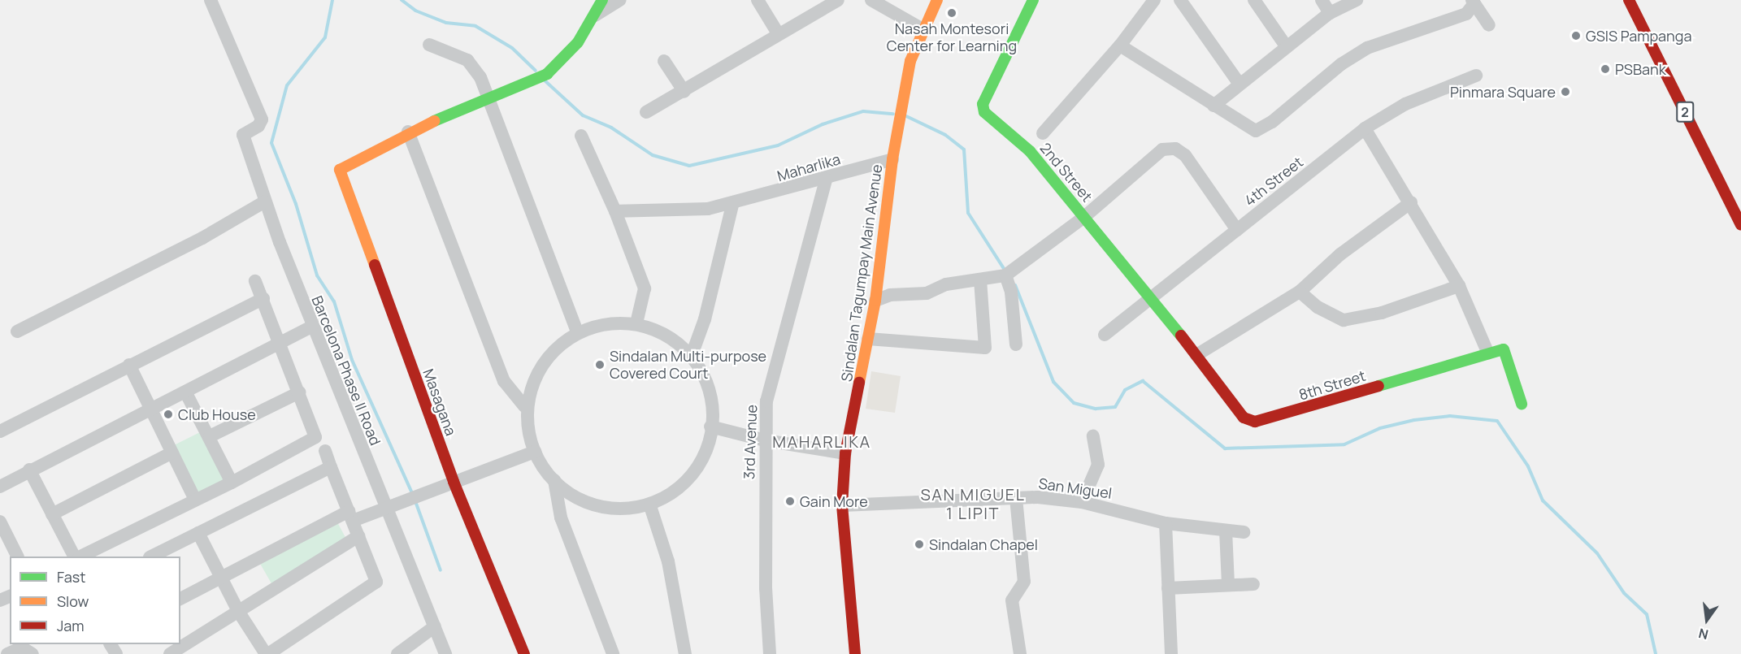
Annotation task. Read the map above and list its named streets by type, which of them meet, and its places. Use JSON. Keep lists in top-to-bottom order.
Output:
{
  "streets": {
    "main road": [
      "2",
      "2nd Street",
      "Sindalan Tagumpay Main Avenue",
      "8th Street",
      "Masagana"
    ],
    "street": [
      "Maharlika",
      "4th Street",
      "Barcelona Phase II Road",
      "3rd Avenue",
      "San Miguel"
    ]
  },
  "crossings": [
    ["Maharlika", "Sindalan Tagumpay Main Avenue"],
    ["Maharlika", "3rd Avenue"],
    ["2nd Street", "4th Street"],
    ["2nd Street", "8th Street"],
    ["Sindalan Tagumpay Main Avenue", "San Miguel"]
  ],
  "districts": ["MAHARLIKA", "SAN MIGUEL 1 LIPIT"],
  "places": [
    "Nasah Montesori Center for Learning",
    "GSIS Pampanga",
    "PSBank",
    "Pinmara Square",
    "Sindalan Multi-purpose Covered Court",
    "Club House",
    "Gain More",
    "Sindalan Chapel"
  ],
  "legend": ["Fast", "Slow", "Jam"],
  "north": "bottom"
}
